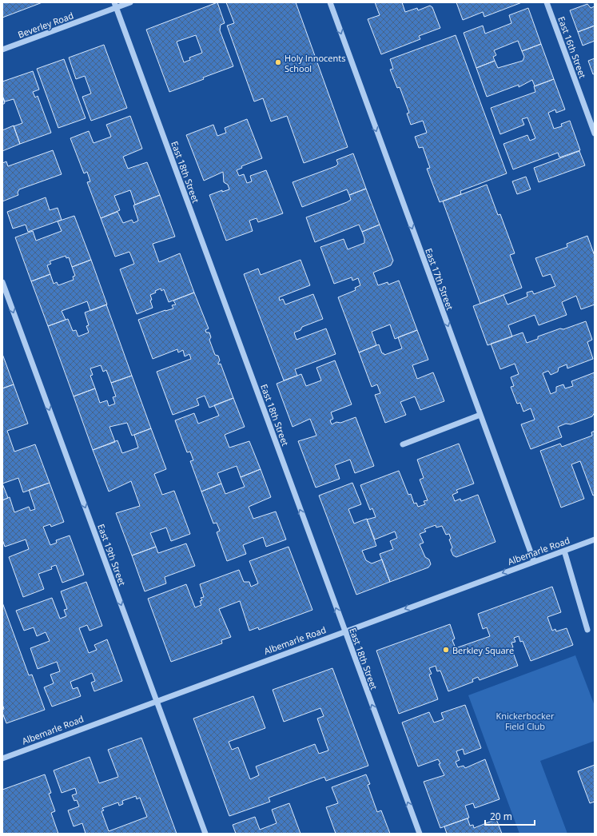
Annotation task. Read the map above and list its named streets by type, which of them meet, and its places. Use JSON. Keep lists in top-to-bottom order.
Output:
{
  "streets": {
    "street": [
      "Beverley Road",
      "East 16th Street",
      "East 18th Street",
      "East 17th Street",
      "Albemarle Road",
      "East 19th Street"
    ]
  },
  "crossings": [
    ["Beverley Road", "East 18th Street"],
    ["East 18th Street", "Albemarle Road"],
    ["East 17th Street", "Albemarle Road"],
    ["Albemarle Road", "East 19th Street"]
  ],
  "one_way": ["East 18th Street", "East 17th Street", "East 19th Street"],
  "parks": ["Knickerbocker Field Club"],
  "places": ["Holy Innocents School", "Berkley Square"],
  "scale_bar": "20 m"
}
